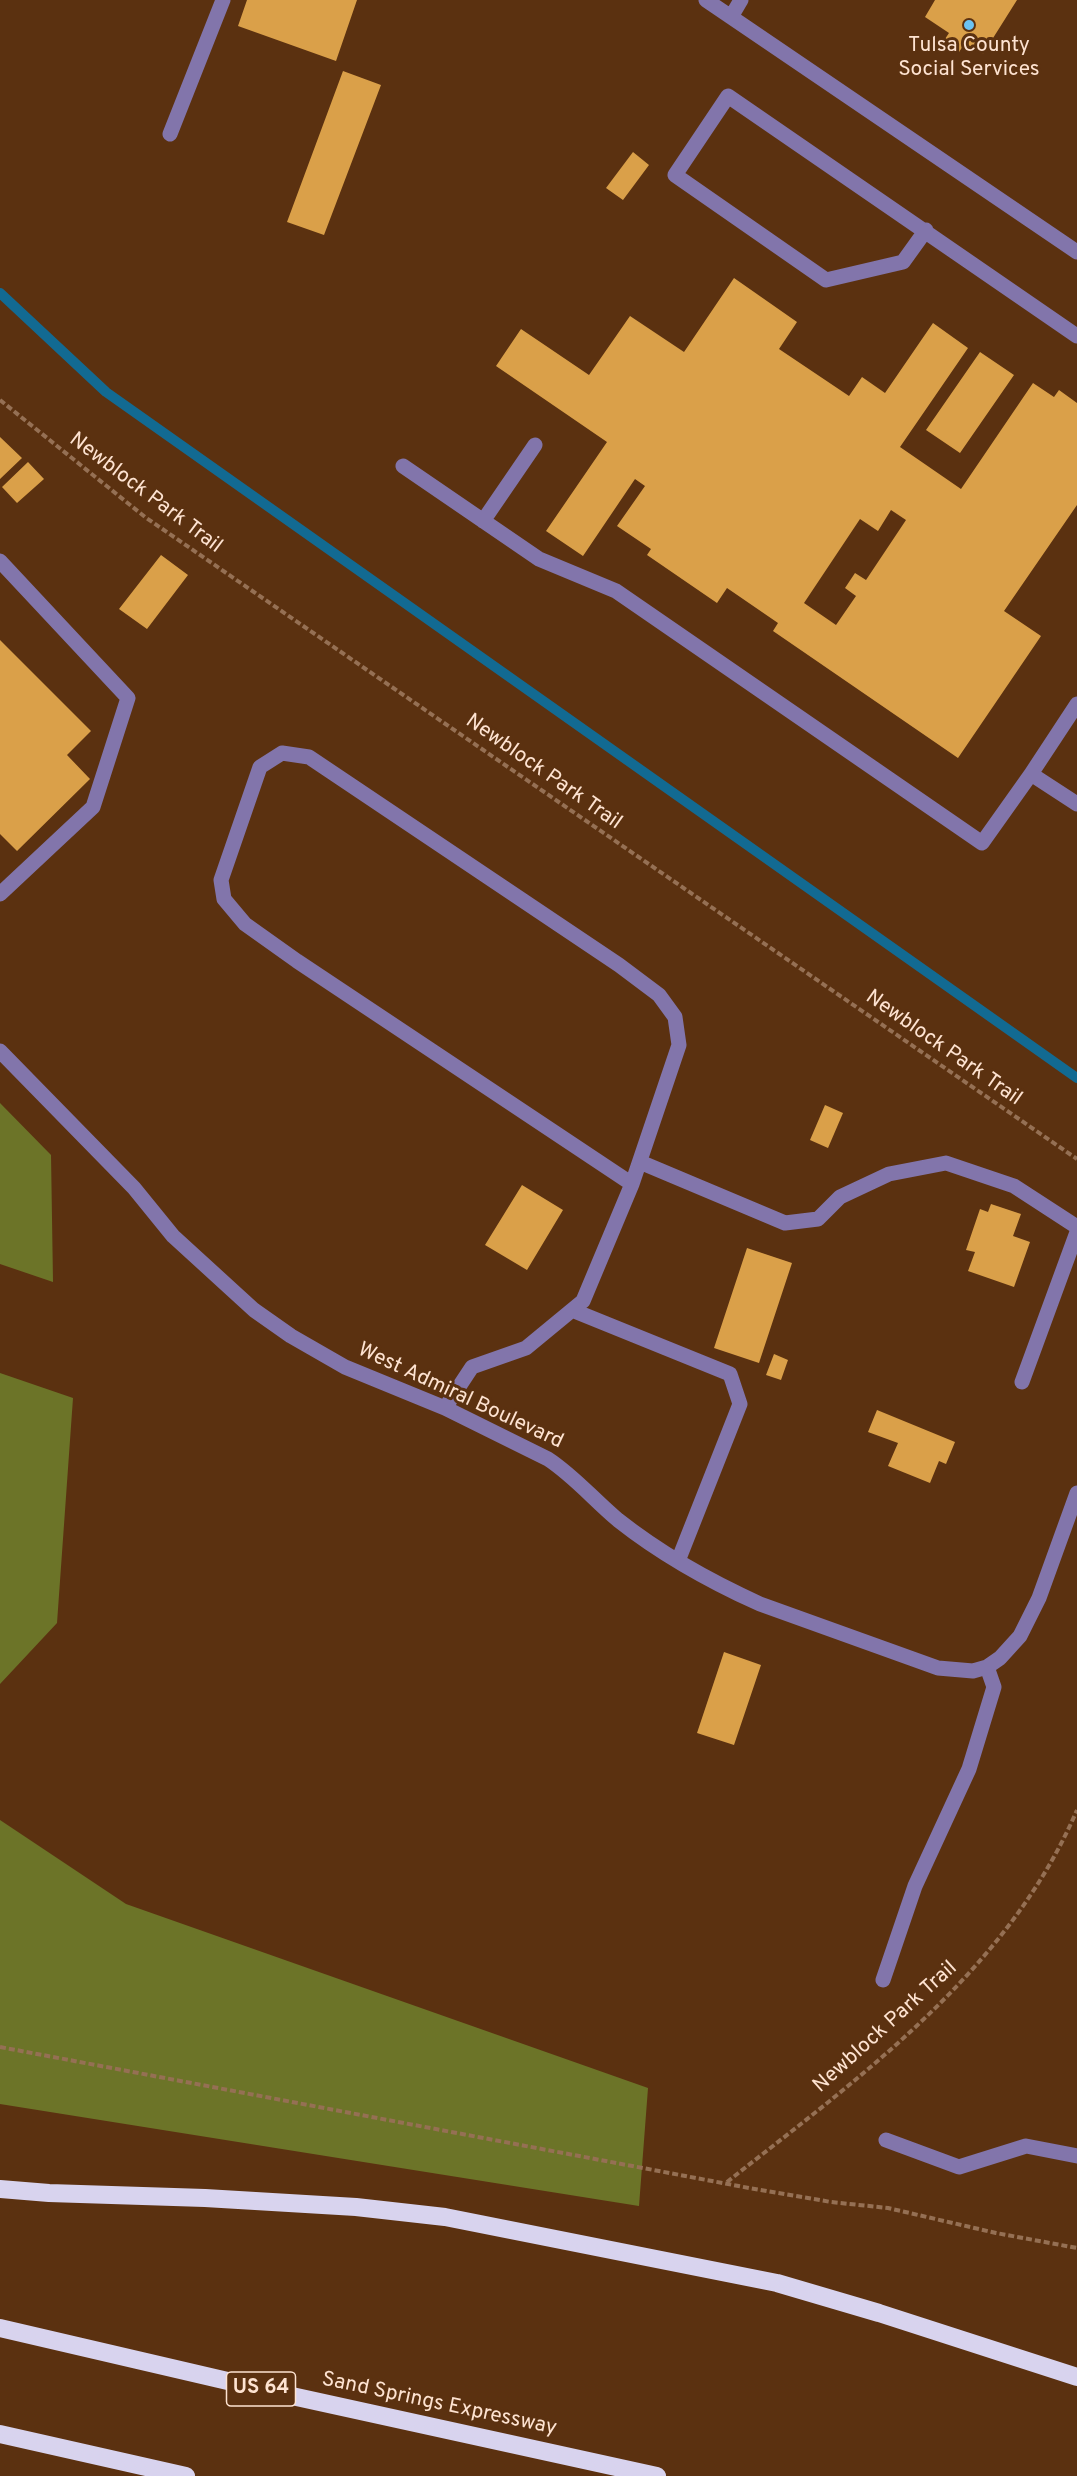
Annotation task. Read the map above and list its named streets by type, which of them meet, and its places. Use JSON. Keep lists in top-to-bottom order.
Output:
{
  "streets": {
    "highway": ["US 64", "Sand Springs Expressway"],
    "street": ["West Admiral Boulevard"],
    "path": ["Newblock Park Trail"]
  },
  "places": ["Tulsa County Social Services"]
}
